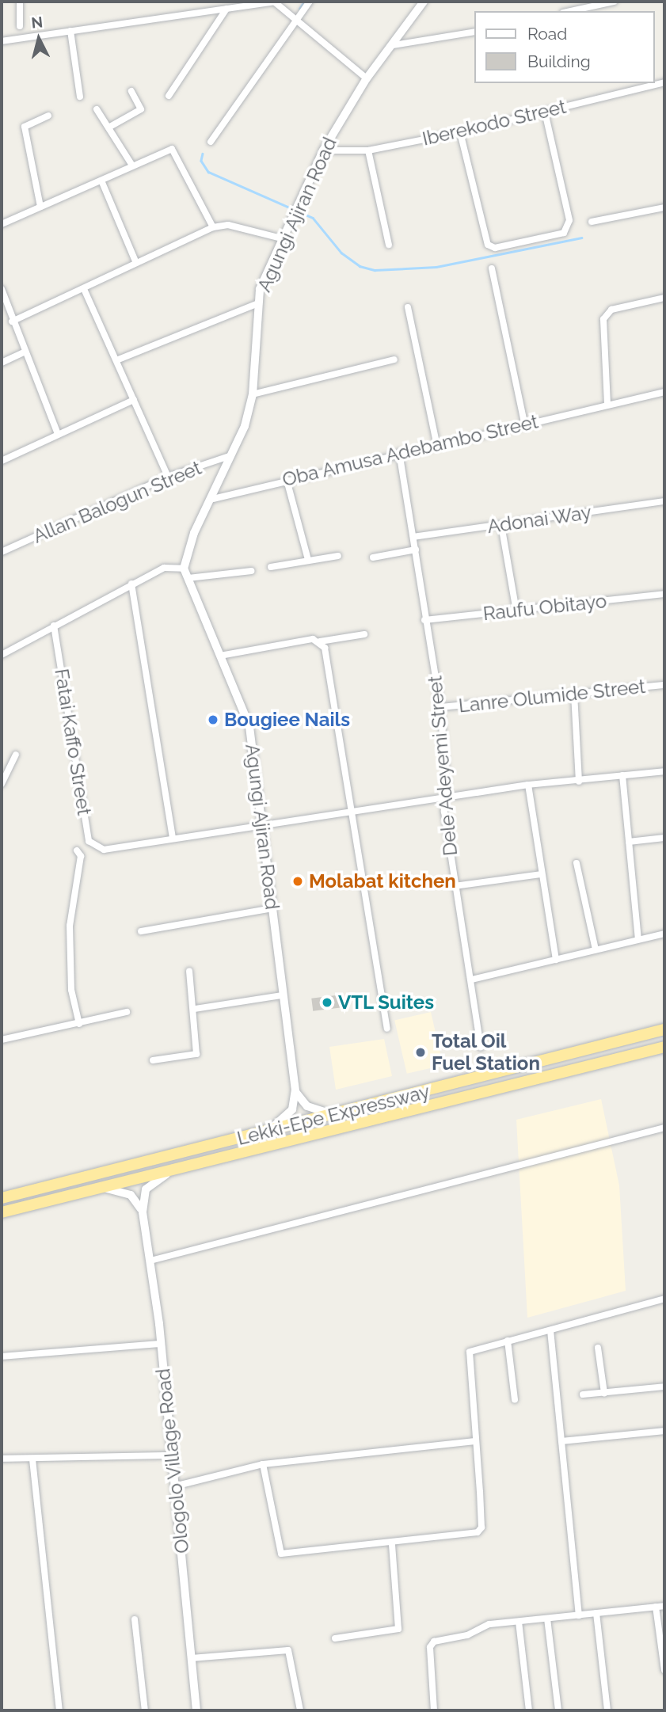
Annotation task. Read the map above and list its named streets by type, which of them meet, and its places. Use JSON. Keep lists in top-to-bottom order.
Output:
{
  "streets": {
    "highway": ["Lekki-Epe Expressway"],
    "street": [
      "Iberekodo Street",
      "Agungi Ajiran Road",
      "Oba Amusa Adebambo Street",
      "Allan Balogun Street",
      "Adonai Way",
      "Raufu Obitayo",
      "Lanre Olumide Street",
      "Fatai Kaffo Street",
      "Dele Adeyemi Street",
      "Ologolo Village Road"
    ]
  },
  "crossings": [
    ["Iberekodo Street", "Agungi Ajiran Road"],
    ["Agungi Ajiran Road", "Oba Amusa Adebambo Street"],
    ["Agungi Ajiran Road", "Allan Balogun Street"],
    ["Oba Amusa Adebambo Street", "Dele Adeyemi Street"],
    ["Adonai Way", "Dele Adeyemi Street"],
    ["Raufu Obitayo", "Dele Adeyemi Street"],
    ["Lanre Olumide Street", "Dele Adeyemi Street"]
  ],
  "places": [
    "Bougiee Nails",
    "Molabat kitchen",
    "VTL Suites",
    "Total Oil Fuel Station"
  ],
  "legend": ["Road", "Building"],
  "north": "top"
}
